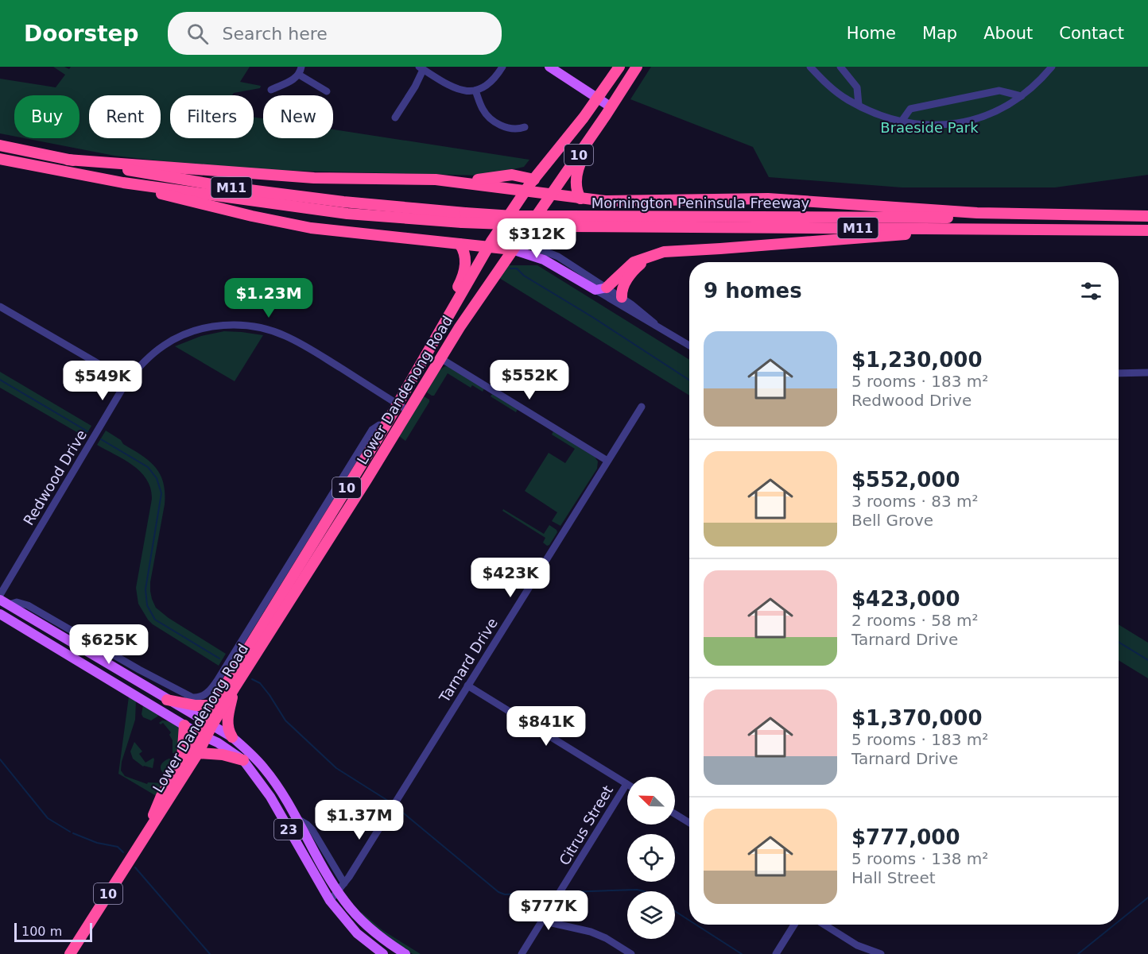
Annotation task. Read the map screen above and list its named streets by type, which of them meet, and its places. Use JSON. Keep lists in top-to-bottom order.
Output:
{
  "streets": {
    "highway": [
      "10",
      "M11",
      "Mornington Peninsula Freeway",
      "Lower Dandenong Road"
    ],
    "main road": ["23"],
    "street": ["Redwood Drive", "Tarnard Drive", "Citrus Street"]
  },
  "crossings": [
    ["Lower Dandenong Road", "Redwood Drive"],
    ["Lower Dandenong Road", "23"],
    ["Tarnard Drive", "23"]
  ],
  "parks": ["Braeside Park"],
  "scale_bar": "100 m",
  "north": "top left",
  "page": {
    "header": "Doorstep",
    "search": "Search here",
    "nav": [
      "Home",
      "Map",
      "About",
      "Contact"
    ],
    "chip": [
      "Buy",
      "Rent",
      "Filters",
      "New"
    ],
    "price": [
      "$312K",
      "$1.23M",
      "$552K",
      "$549K",
      "$423K",
      "$625K",
      "$841K",
      "$1.37M",
      "$777K"
    ],
    "heading": "9 homes",
    "list": [
      {
        "name": "$1,230,000",
        "note": "5 rooms · 183 m² · Redwood Drive"
      },
      {
        "name": "$552,000",
        "note": "3 rooms · 83 m² · Bell Grove"
      },
      {
        "name": "$423,000",
        "note": "2 rooms · 58 m² · Tarnard Drive"
      },
      {
        "name": "$1,370,000",
        "note": "5 rooms · 183 m² · Tarnard Drive"
      },
      {
        "name": "$777,000",
        "note": "5 rooms · 138 m² · Hall Street"
      }
    ],
    "scale": "100 m"
  }
}
